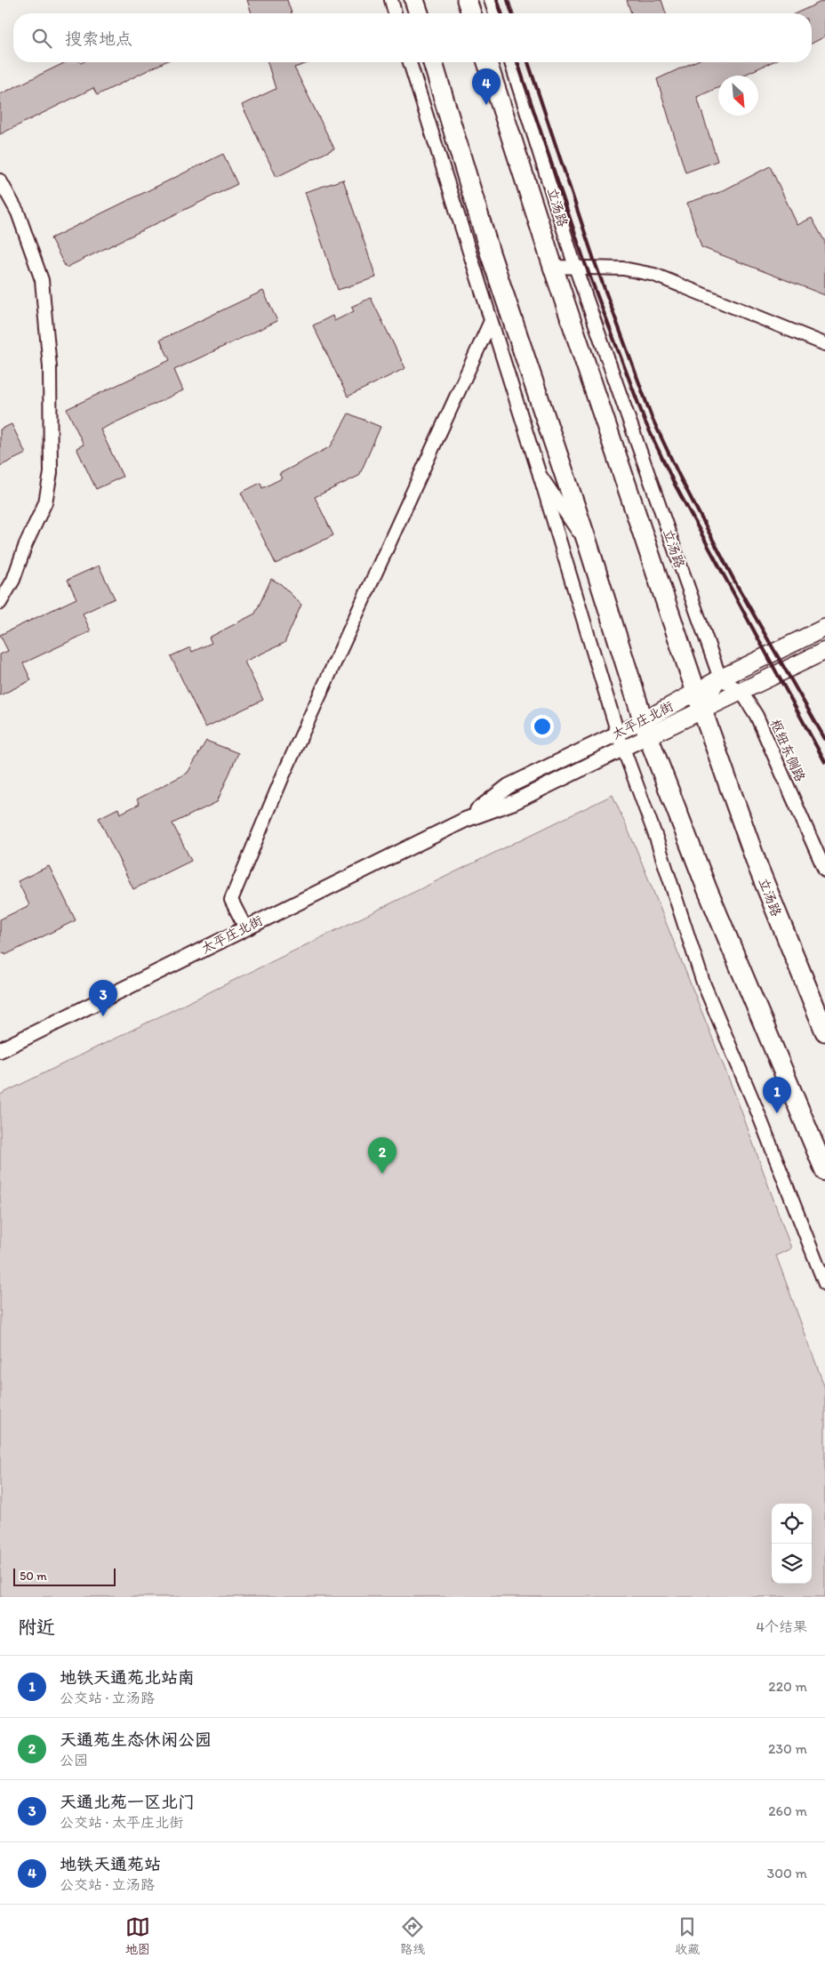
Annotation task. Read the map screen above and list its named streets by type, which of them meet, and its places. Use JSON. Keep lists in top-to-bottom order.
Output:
{
  "streets": {
    "main road": ["立汤路", "太平庄北街"],
    "street": ["枢纽东侧路"]
  },
  "crossings": [
    ["立汤路", "太平庄北街"],
    ["立汤路", "枢纽东侧路"],
    ["太平庄北街", "枢纽东侧路"]
  ],
  "scale_bar": "50 m",
  "north": "bottom right",
  "page": {
    "search": "搜索地点",
    "pins": [
      "4",
      "3",
      "1",
      "2"
    ],
    "scale": "50 m",
    "heading": ["附近", "4个结果"],
    "list": [
      {
        "mark": "1",
        "name": "地铁天通苑北站南",
        "note": "公交站 · 立汤路",
        "value": "220 m"
      },
      {
        "mark": "2",
        "name": "天通苑生态休闲公园",
        "note": "公园",
        "value": "230 m"
      },
      {
        "mark": "3",
        "name": "天通北苑一区北门",
        "note": "公交站 · 太平庄北街",
        "value": "260 m"
      },
      {
        "mark": "4",
        "name": "地铁天通苑站",
        "note": "公交站 · 立汤路",
        "value": "300 m"
      }
    ],
    "nav": ["地图", "路线", "收藏"]
  }
}
